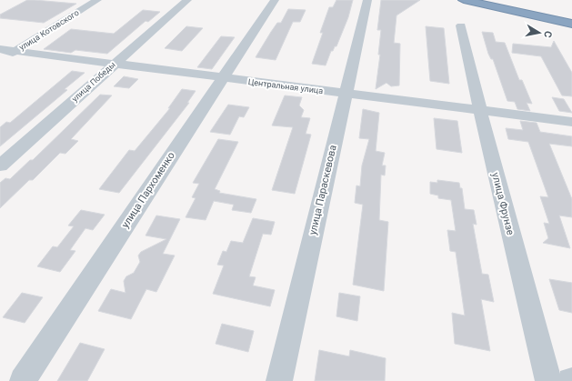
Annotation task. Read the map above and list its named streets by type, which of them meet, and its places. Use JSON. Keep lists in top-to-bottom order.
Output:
{
  "streets": {
    "street": [
      "улица Котовского",
      "улица Победы",
      "Центральная улица",
      "улица Пархоменко",
      "улица Параскевова",
      "улица Фрунзе"
    ]
  },
  "crossings": [
    ["улица Котовского", "Центральная улица"],
    ["улица Победы", "Центральная улица"],
    ["Центральная улица", "улица Пархоменко"],
    ["Центральная улица", "улица Параскевова"],
    ["Центральная улица", "улица Фрунзе"]
  ],
  "north": "right"
}
